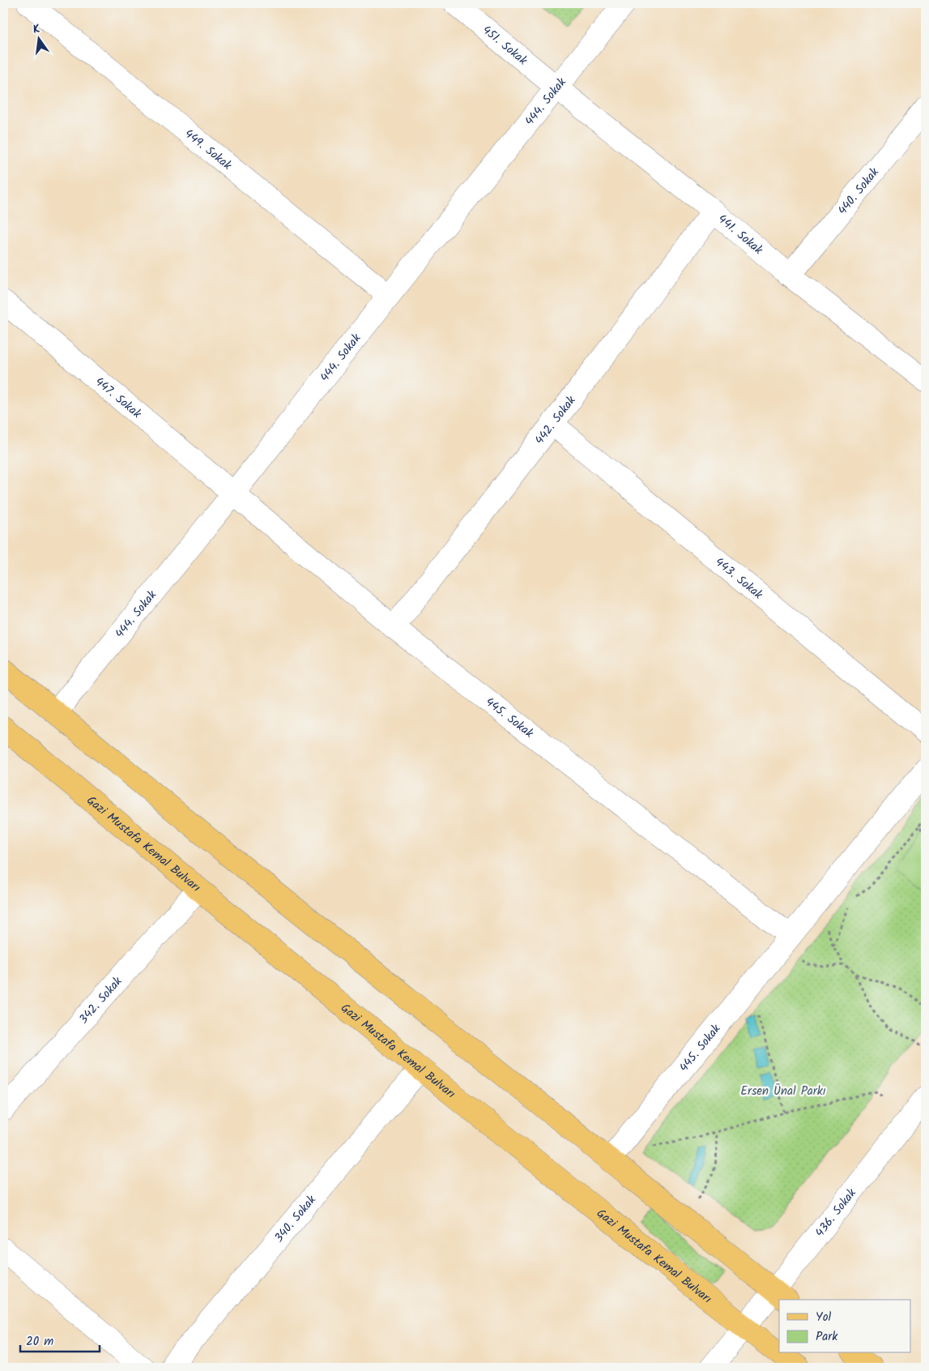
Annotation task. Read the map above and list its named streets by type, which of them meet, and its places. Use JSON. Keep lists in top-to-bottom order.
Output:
{
  "streets": {
    "main road": ["Gazi Mustafa Kemal Bulvarı"],
    "street": [
      "451. Sokak",
      "444. Sokak",
      "449. Sokak",
      "440. Sokak",
      "441. Sokak",
      "447. Sokak",
      "442. Sokak",
      "443. Sokak",
      "445. Sokak",
      "342. Sokak",
      "436. Sokak",
      "340. Sokak"
    ]
  },
  "crossings": [
    ["451. Sokak", "444. Sokak"],
    ["451. Sokak", "441. Sokak"],
    ["444. Sokak", "449. Sokak"],
    ["444. Sokak", "441. Sokak"],
    ["444. Sokak", "447. Sokak"],
    ["444. Sokak", "445. Sokak"],
    ["440. Sokak", "441. Sokak"],
    ["441. Sokak", "442. Sokak"],
    ["447. Sokak", "445. Sokak"],
    ["442. Sokak", "443. Sokak"],
    ["442. Sokak", "445. Sokak"],
    ["Gazi Mustafa Kemal Bulvarı", "342. Sokak"],
    ["Gazi Mustafa Kemal Bulvarı", "436. Sokak"],
    ["Gazi Mustafa Kemal Bulvarı", "340. Sokak"]
  ],
  "parks": ["Ersen Ünal Parkı"],
  "legend": ["Yol", "Park"],
  "scale_bar": "20 m",
  "north": "top"
}
